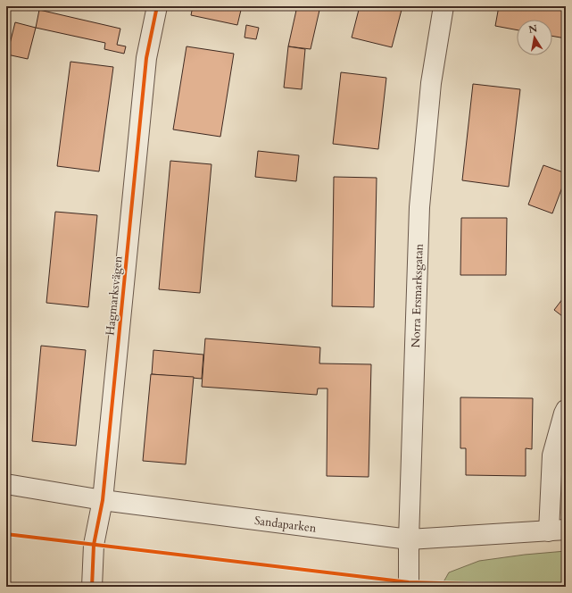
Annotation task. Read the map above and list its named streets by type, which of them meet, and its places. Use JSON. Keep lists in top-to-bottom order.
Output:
{
  "streets": {
    "street": ["Hagmarksvägen", "Norra Ersmarksgatan", "Sandaparken"]
  },
  "crossings": [
    ["Hagmarksvägen", "Sandaparken"],
    ["Norra Ersmarksgatan", "Sandaparken"]
  ],
  "north": "top"
}
